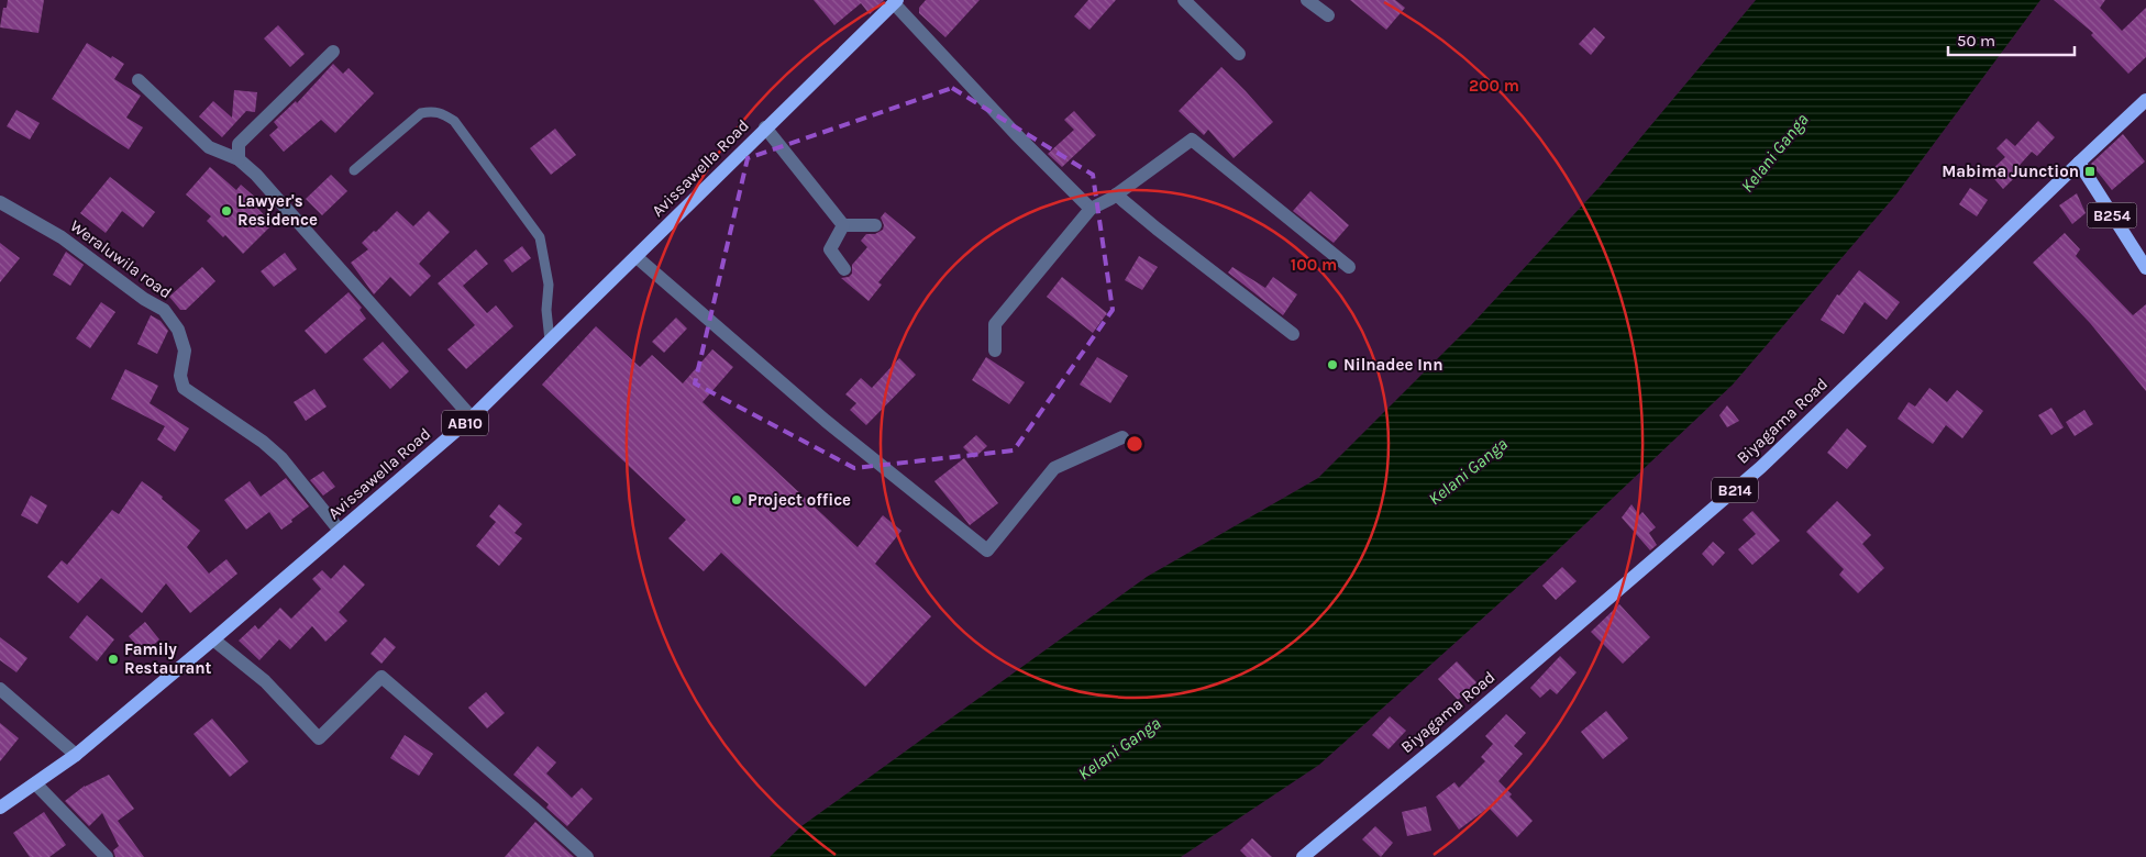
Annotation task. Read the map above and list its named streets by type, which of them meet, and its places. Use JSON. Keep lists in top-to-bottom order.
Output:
{
  "streets": {
    "main road": [
      "Avissawella Road",
      "B254",
      "Biyagama Road",
      "AB10",
      "B214"
    ],
    "street": ["Weraluwila road"]
  },
  "crossings": [
    ["Avissawella Road", "Weraluwila road"],
    ["B254", "Biyagama Road"]
  ],
  "water": ["Kelani Ganga"],
  "places": {
    "transit": ["Mabima Junction"],
    "other": [
      "Lawyer's Residence",
      "Nilnadee Inn",
      "Project office",
      "Family Restaurant"
    ]
  },
  "scale_bar": "50 m",
  "rings": ["200 m", "100 m"]
}
